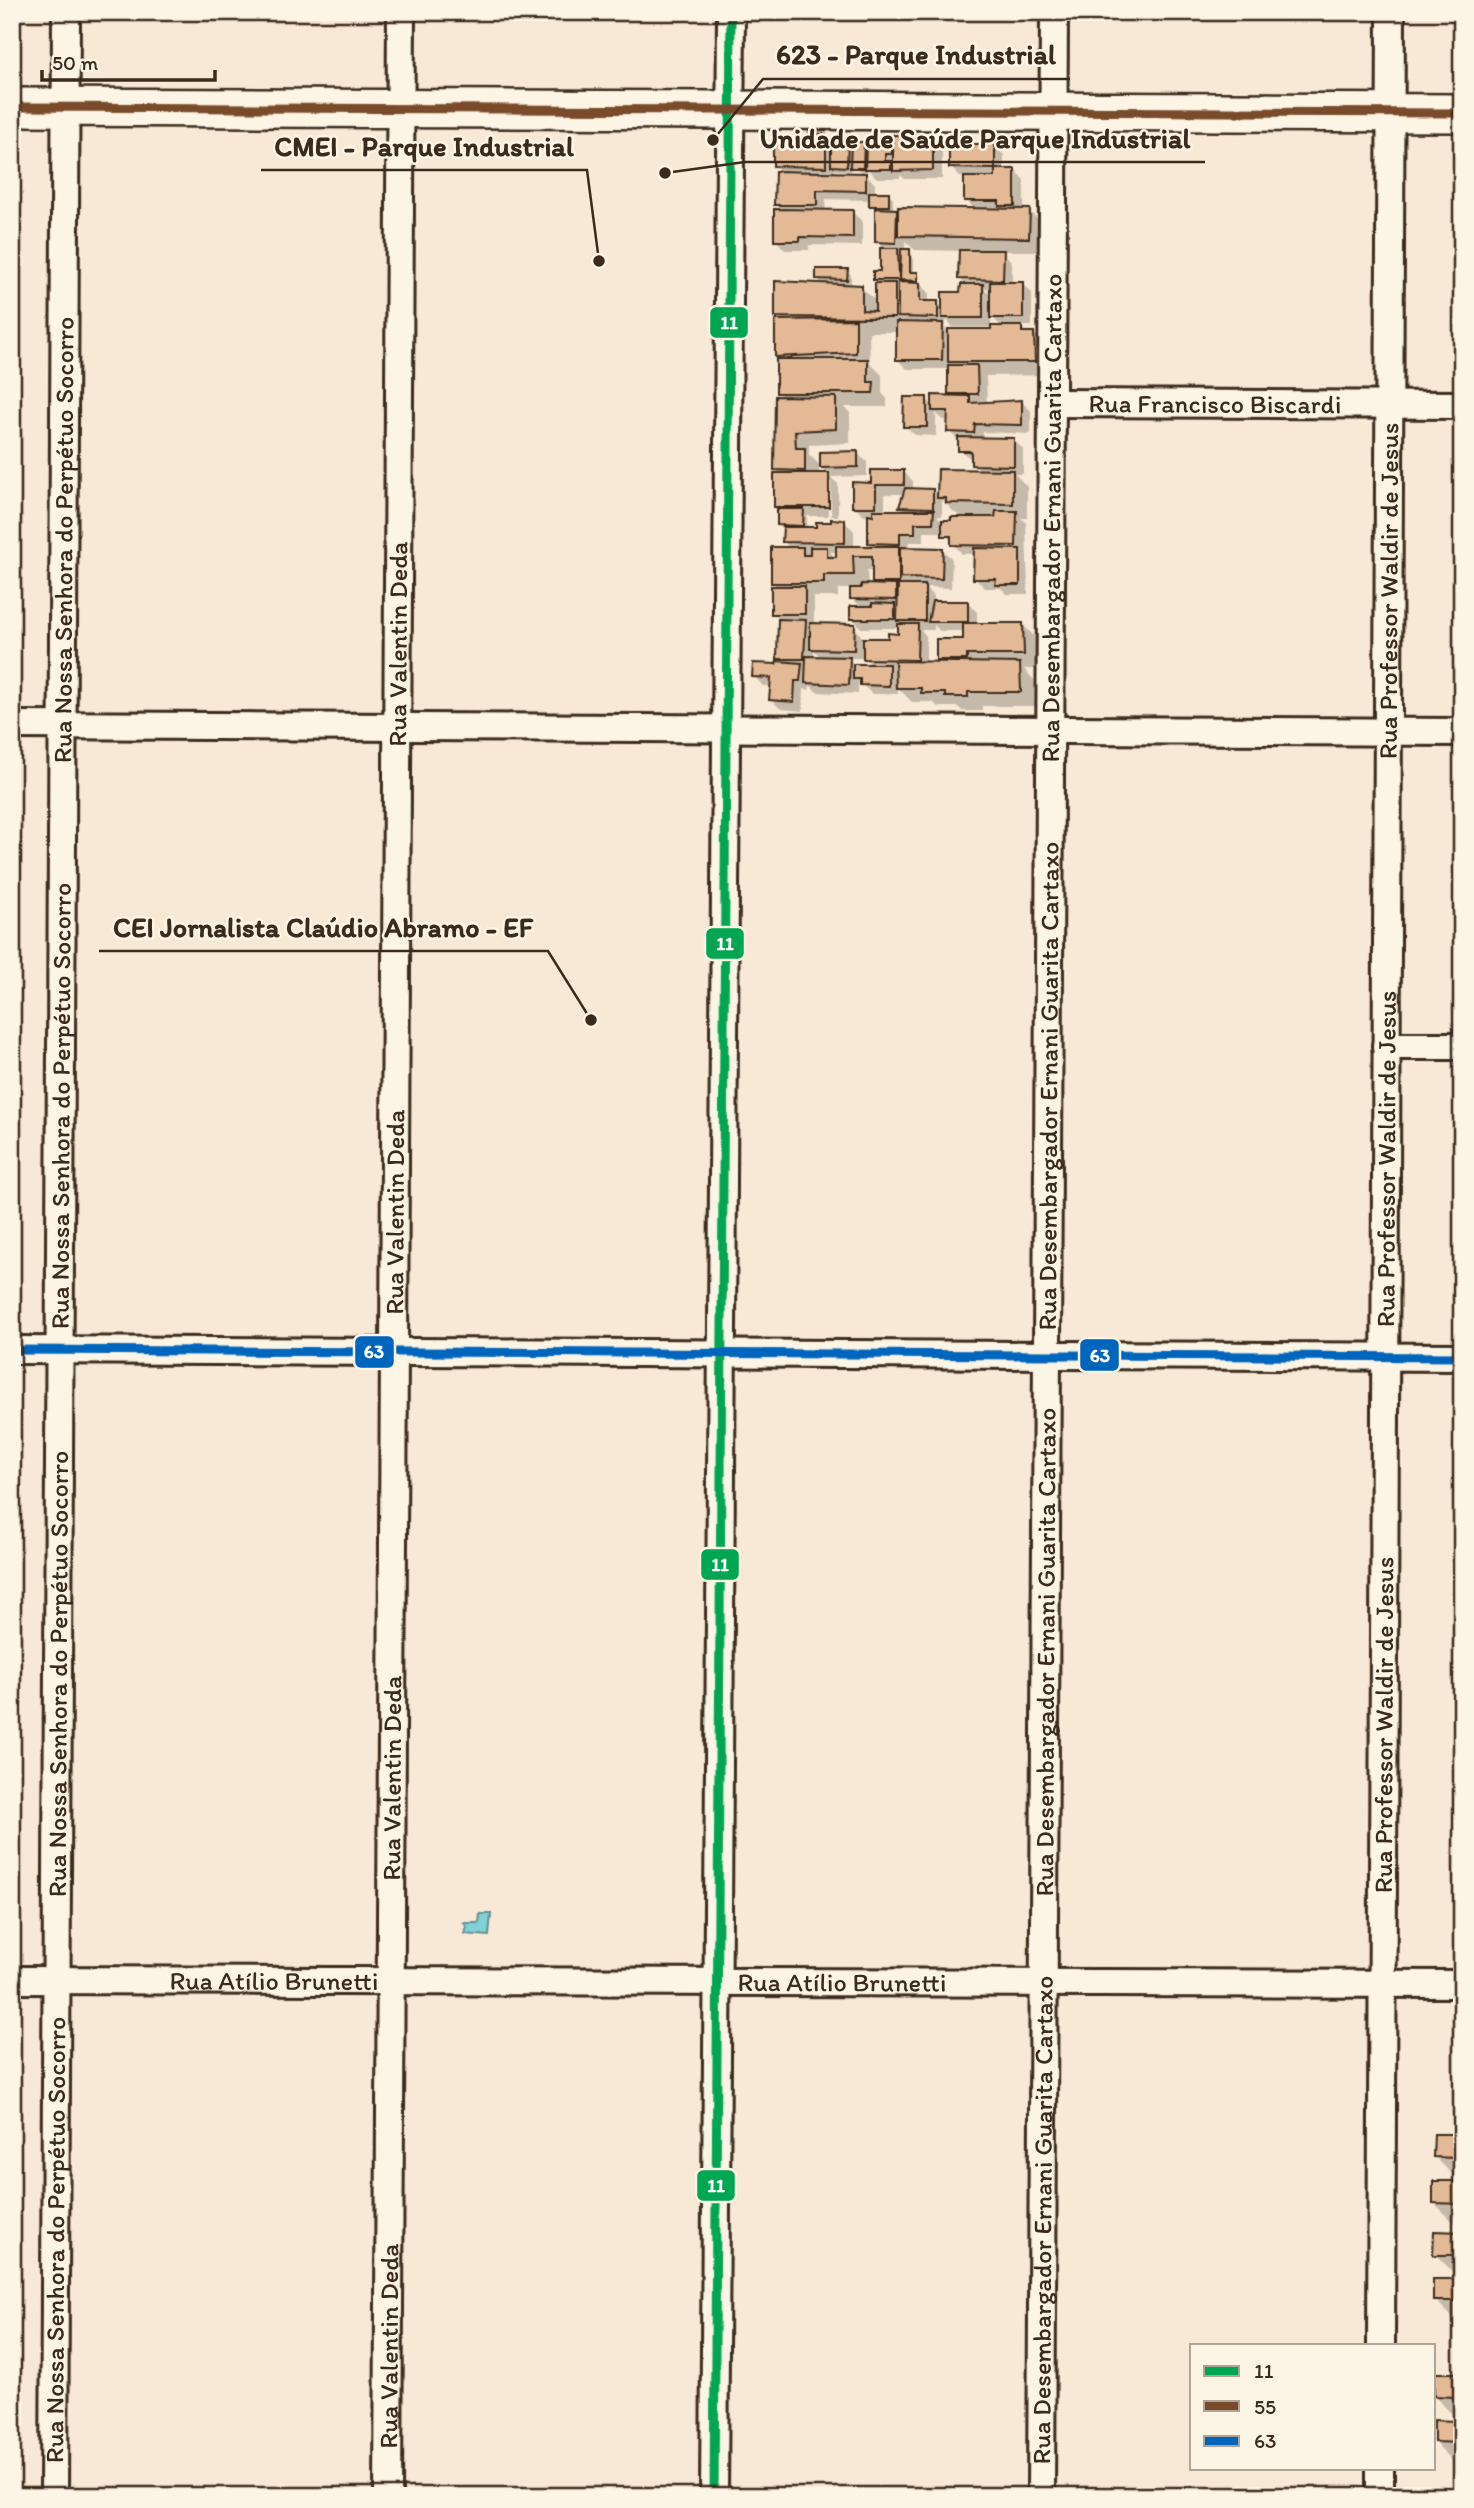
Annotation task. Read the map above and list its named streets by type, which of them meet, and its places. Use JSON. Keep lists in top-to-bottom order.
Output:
{
  "streets": {
    "street": [
      "Rua Francisco Biscardi",
      "Rua Desembargador Ernani Guarita Cartaxo",
      "Rua Nossa Senhora do Perpétuo Socorro",
      "Rua Professor Waldir de Jesus",
      "Rua Valentin Deda",
      "Rua Atílio Brunetti"
    ]
  },
  "crossings": [
    ["Rua Francisco Biscardi", "Rua Desembargador Ernani Guarita Cartaxo"],
    ["Rua Francisco Biscardi", "Rua Professor Waldir de Jesus"],
    ["Rua Desembargador Ernani Guarita Cartaxo", "Rua Atílio Brunetti"],
    ["Rua Nossa Senhora do Perpétuo Socorro", "Rua Atílio Brunetti"],
    ["Rua Professor Waldir de Jesus", "Rua Atílio Brunetti"],
    ["Rua Valentin Deda", "Rua Atílio Brunetti"]
  ],
  "places": [
    "623 - Parque Industrial",
    "Unidade de Saúde Parque Industrial",
    "CMEI - Parque Industrial",
    "CEI Jornalista Claúdio Abramo - EF"
  ],
  "lines": ["transit line 11", "transit line 55", "transit line 63"],
  "legend": ["11", "55", "63"],
  "scale_bar": "50 m"
}
